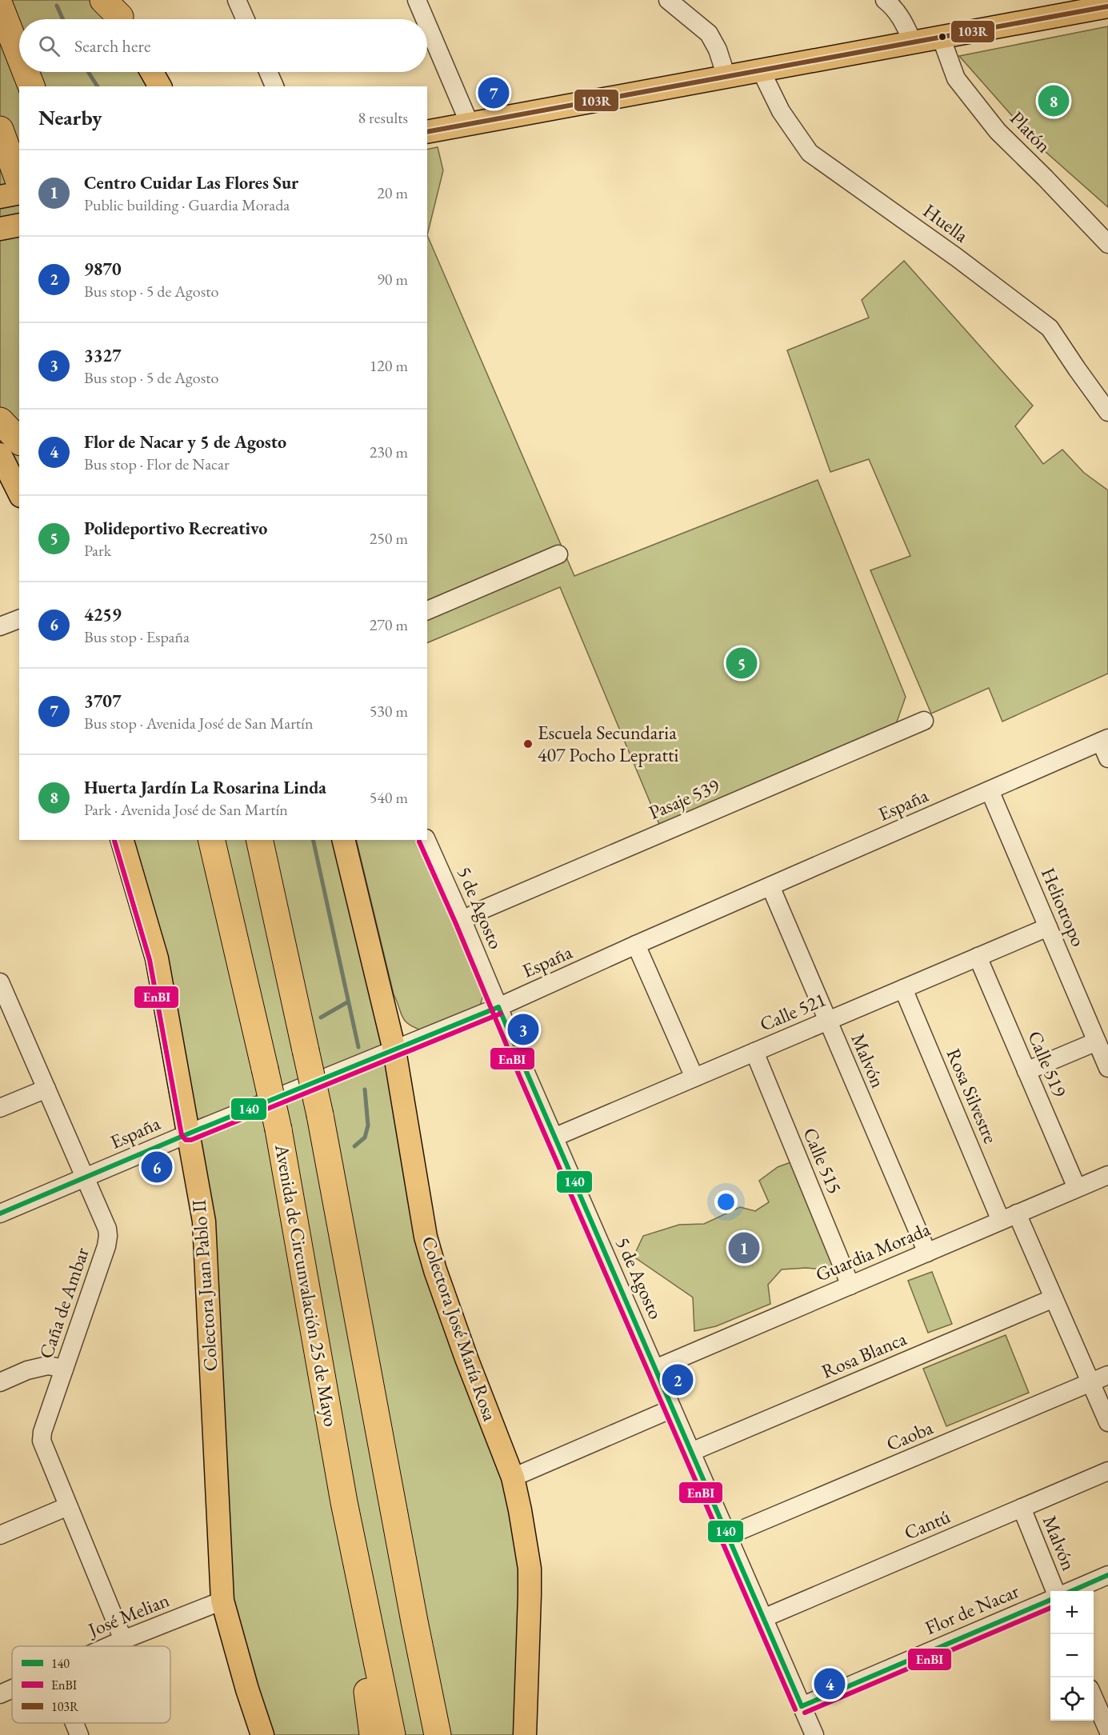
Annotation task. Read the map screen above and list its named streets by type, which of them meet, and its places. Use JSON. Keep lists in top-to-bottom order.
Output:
{
  "streets": {
    "highway": ["Avenida de Circunvalación 25 de Mayo"],
    "main road": ["Colectora Juan Pablo II", "Colectora José María Rosa"],
    "street": [
      "Platón",
      "Huella",
      "Pasaje 539",
      "España",
      "Heliotropo",
      "5 de Agosto",
      "Calle 521",
      "Malvón",
      "Calle 519",
      "Rosa Silvestre",
      "Calle 515",
      "Guardia Morada",
      "Caña de Ambar",
      "Rosa Blanca",
      "Caoba",
      "Cantú",
      "Flor de Nacar",
      "José Melian"
    ]
  },
  "crossings": [
    ["Pasaje 539", "5 de Agosto"],
    ["España", "Heliotropo"],
    ["España", "5 de Agosto"],
    ["España", "Malvón"],
    ["España", "Colectora Juan Pablo II"],
    ["España", "Caña de Ambar"],
    ["España", "Colectora José María Rosa"],
    ["Heliotropo", "Calle 521"],
    ["5 de Agosto", "Calle 521"],
    ["5 de Agosto", "Guardia Morada"],
    ["5 de Agosto", "Rosa Blanca"],
    ["5 de Agosto", "Caoba"],
    ["5 de Agosto", "Cantú"],
    ["5 de Agosto", "Flor de Nacar"],
    ["Calle 521", "Malvón"],
    ["Calle 521", "Calle 519"],
    ["Calle 521", "Rosa Silvestre"],
    ["Calle 521", "Calle 515"],
    ["Malvón", "Guardia Morada"],
    ["Malvón", "Cantú"],
    ["Calle 519", "Guardia Morada"],
    ["Rosa Silvestre", "Guardia Morada"],
    ["Rosa Silvestre", "Rosa Blanca"],
    ["Rosa Silvestre", "Caoba"],
    ["Calle 515", "Guardia Morada"],
    ["Colectora Juan Pablo II", "José Melian"],
    ["Caña de Ambar", "José Melian"]
  ],
  "places": ["Escuela Secundaria 407 Pocho Lepratti"],
  "lines": ["transit line 103R", "transit line EnBI", "transit line 140"],
  "legend": ["140", "EnBI", "103R"],
  "page": {
    "search": "Search here",
    "pins": [
      "7",
      "8",
      "5",
      "3",
      "6",
      "1",
      "2",
      "4"
    ],
    "heading": ["Nearby", "8 results"],
    "list": [
      {
        "mark": "1",
        "name": "Centro Cuidar Las Flores Sur",
        "note": "Public building · Guardia Morada",
        "value": "20 m"
      },
      {
        "mark": "2",
        "name": "9870",
        "note": "Bus stop · 5 de Agosto",
        "value": "90 m"
      },
      {
        "mark": "3",
        "name": "3327",
        "note": "Bus stop · 5 de Agosto",
        "value": "120 m"
      },
      {
        "mark": "4",
        "name": "Flor de Nacar y 5 de Agosto",
        "note": "Bus stop · Flor de Nacar",
        "value": "230 m"
      },
      {
        "mark": "5",
        "name": "Polideportivo Recreativo",
        "note": "Park",
        "value": "250 m"
      },
      {
        "mark": "6",
        "name": "4259",
        "note": "Bus stop · España",
        "value": "270 m"
      },
      {
        "mark": "7",
        "name": "3707",
        "note": "Bus stop · Avenida José de San Martín",
        "value": "530 m"
      },
      {
        "mark": "8",
        "name": "Huerta Jardín La Rosarina Linda",
        "note": "Park · Avenida José de San Martín",
        "value": "540 m"
      }
    ],
    "map_buttons": ["+", "−"]
  }
}
